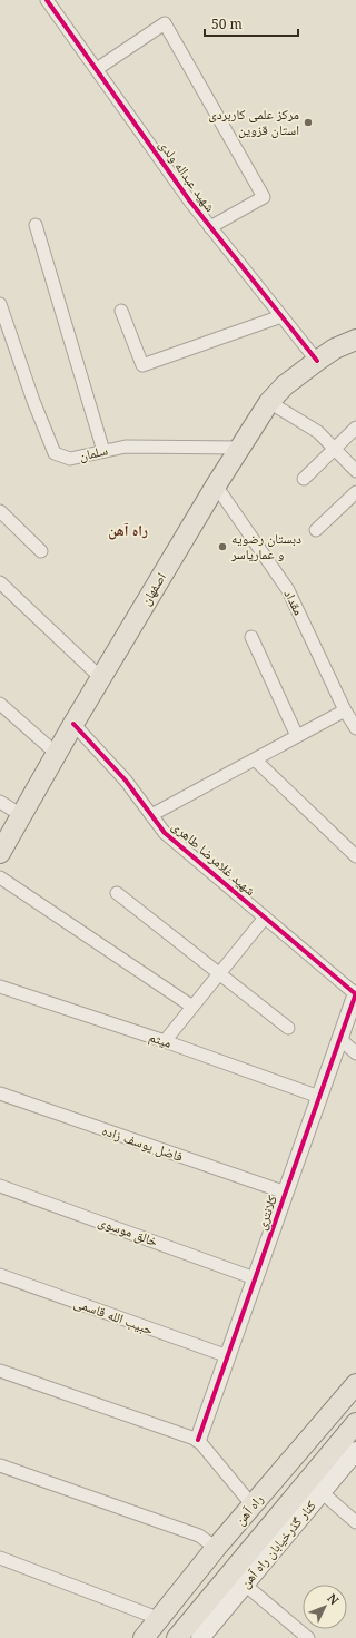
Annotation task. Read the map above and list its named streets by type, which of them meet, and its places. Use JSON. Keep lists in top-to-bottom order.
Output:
{
  "streets": {
    "main road": ["اصفهان", "راه آهن", "کنار گذرخیابان راه آهن"],
    "street": [
      "شهید عبداله ولدی",
      "سلمان",
      "مقداد",
      "شهید غلامرضا طاهری",
      "میثم",
      "فاضل یوسف زاده",
      "کلانتری",
      "خالق موسوی",
      "حبیب الله قاسمی"
    ]
  },
  "crossings": [
    ["شهید عبداله ولدی", "اصفهان"],
    ["سلمان", "اصفهان"],
    ["اصفهان", "مقداد"],
    ["اصفهان", "شهید غلامرضا طاهری"],
    ["شهید غلامرضا طاهری", "کلانتری"],
    ["میثم", "کلانتری"],
    ["فاضل یوسف زاده", "کلانتری"],
    ["کلانتری", "خالق موسوی"],
    ["کلانتری", "حبیب الله قاسمی"]
  ],
  "districts": ["راه آهن"],
  "places": ["مرکز علمی کاربردی استان قزوین", "دبستان رضویه و عماریاسر"],
  "scale_bar": "50 m",
  "north": "top right"
}
